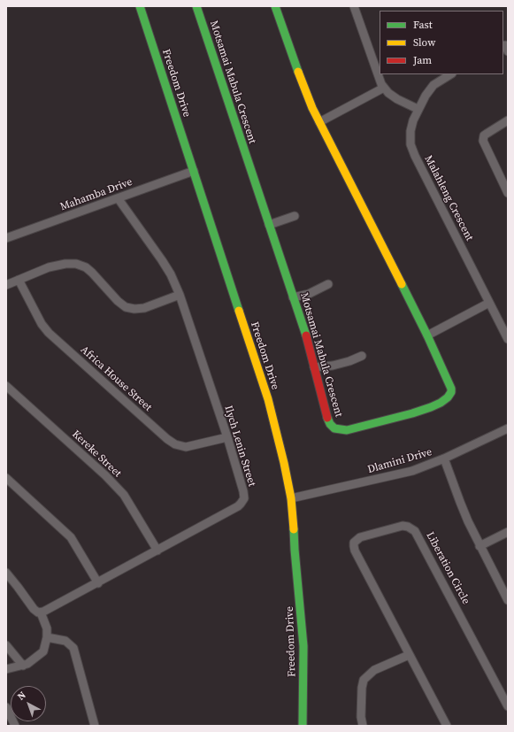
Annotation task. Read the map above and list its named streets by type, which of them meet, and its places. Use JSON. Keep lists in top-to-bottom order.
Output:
{
  "streets": {
    "street": [
      "Motsamai Mabula Crescent",
      "Freedom Drive",
      "Mahamba Drive",
      "Malahleng Crescent",
      "Africa House Street",
      "Ilych Lenin Street",
      "Kereke Street",
      "Dlamini Drive",
      "Liberation Circle"
    ]
  },
  "crossings": [
    ["Freedom Drive", "Mahamba Drive"],
    ["Freedom Drive", "Dlamini Drive"],
    ["Mahamba Drive", "Ilych Lenin Street"],
    ["Africa House Street", "Ilych Lenin Street"],
    ["Ilych Lenin Street", "Kereke Street"]
  ],
  "legend": ["Fast", "Slow", "Jam"],
  "north": "top left"
}
